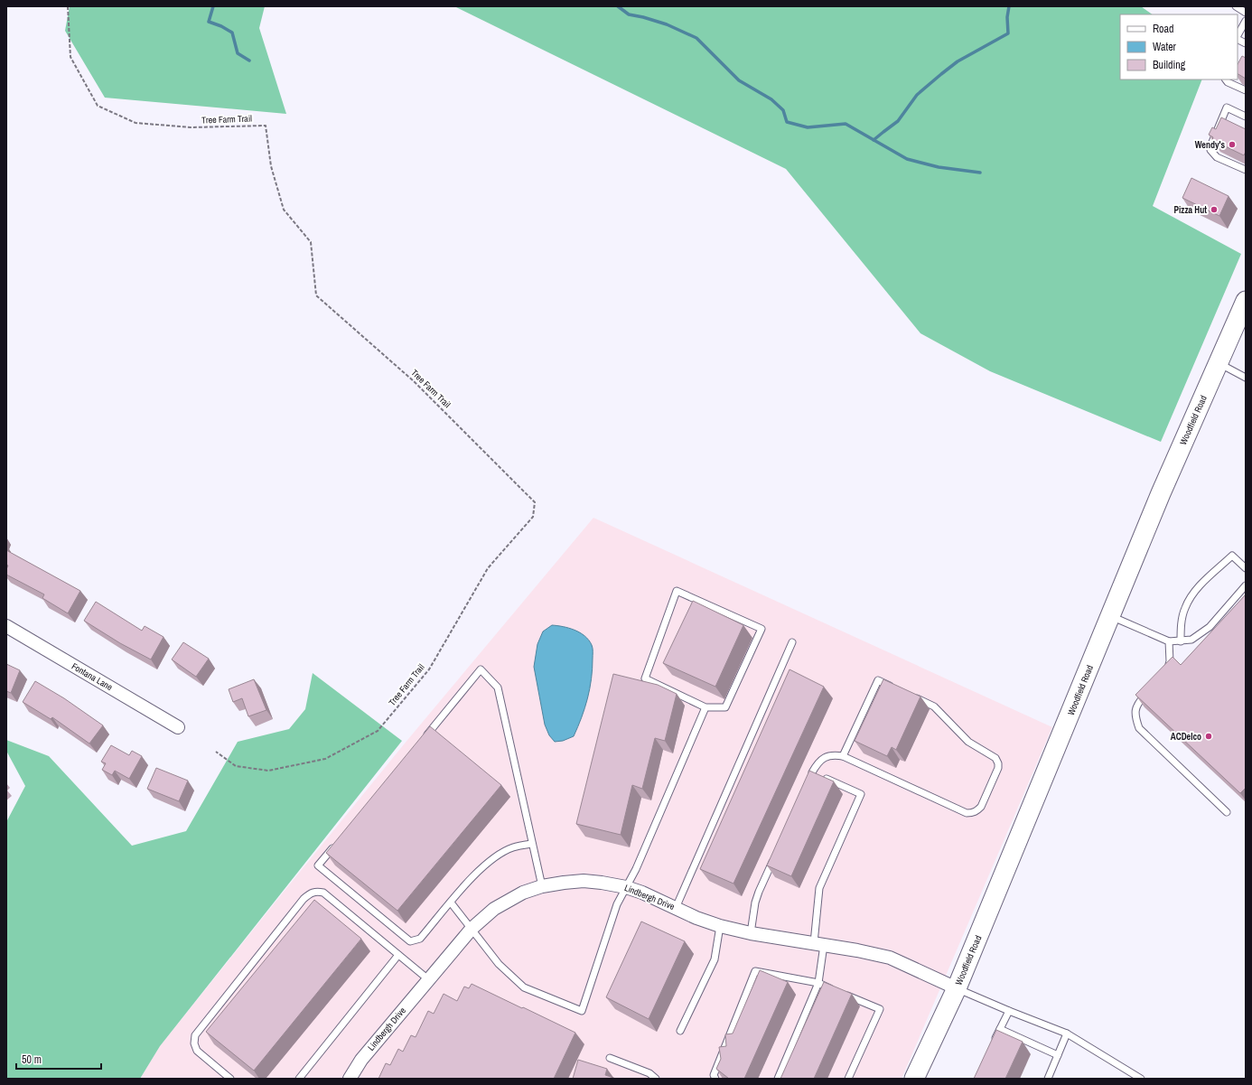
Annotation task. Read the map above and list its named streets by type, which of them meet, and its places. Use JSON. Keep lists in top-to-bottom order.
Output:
{
  "streets": {
    "main road": ["Woodfield Road"],
    "street": ["Fontana Lane", "Lindbergh Drive"],
    "path": ["Tree Farm Trail"]
  },
  "crossings": [
    ["Woodfield Road", "Lindbergh Drive"]
  ],
  "places": ["Wendy's", "Pizza Hut", "ACDelco"],
  "legend": ["Road", "Water", "Building"],
  "scale_bar": "50 m"
}
